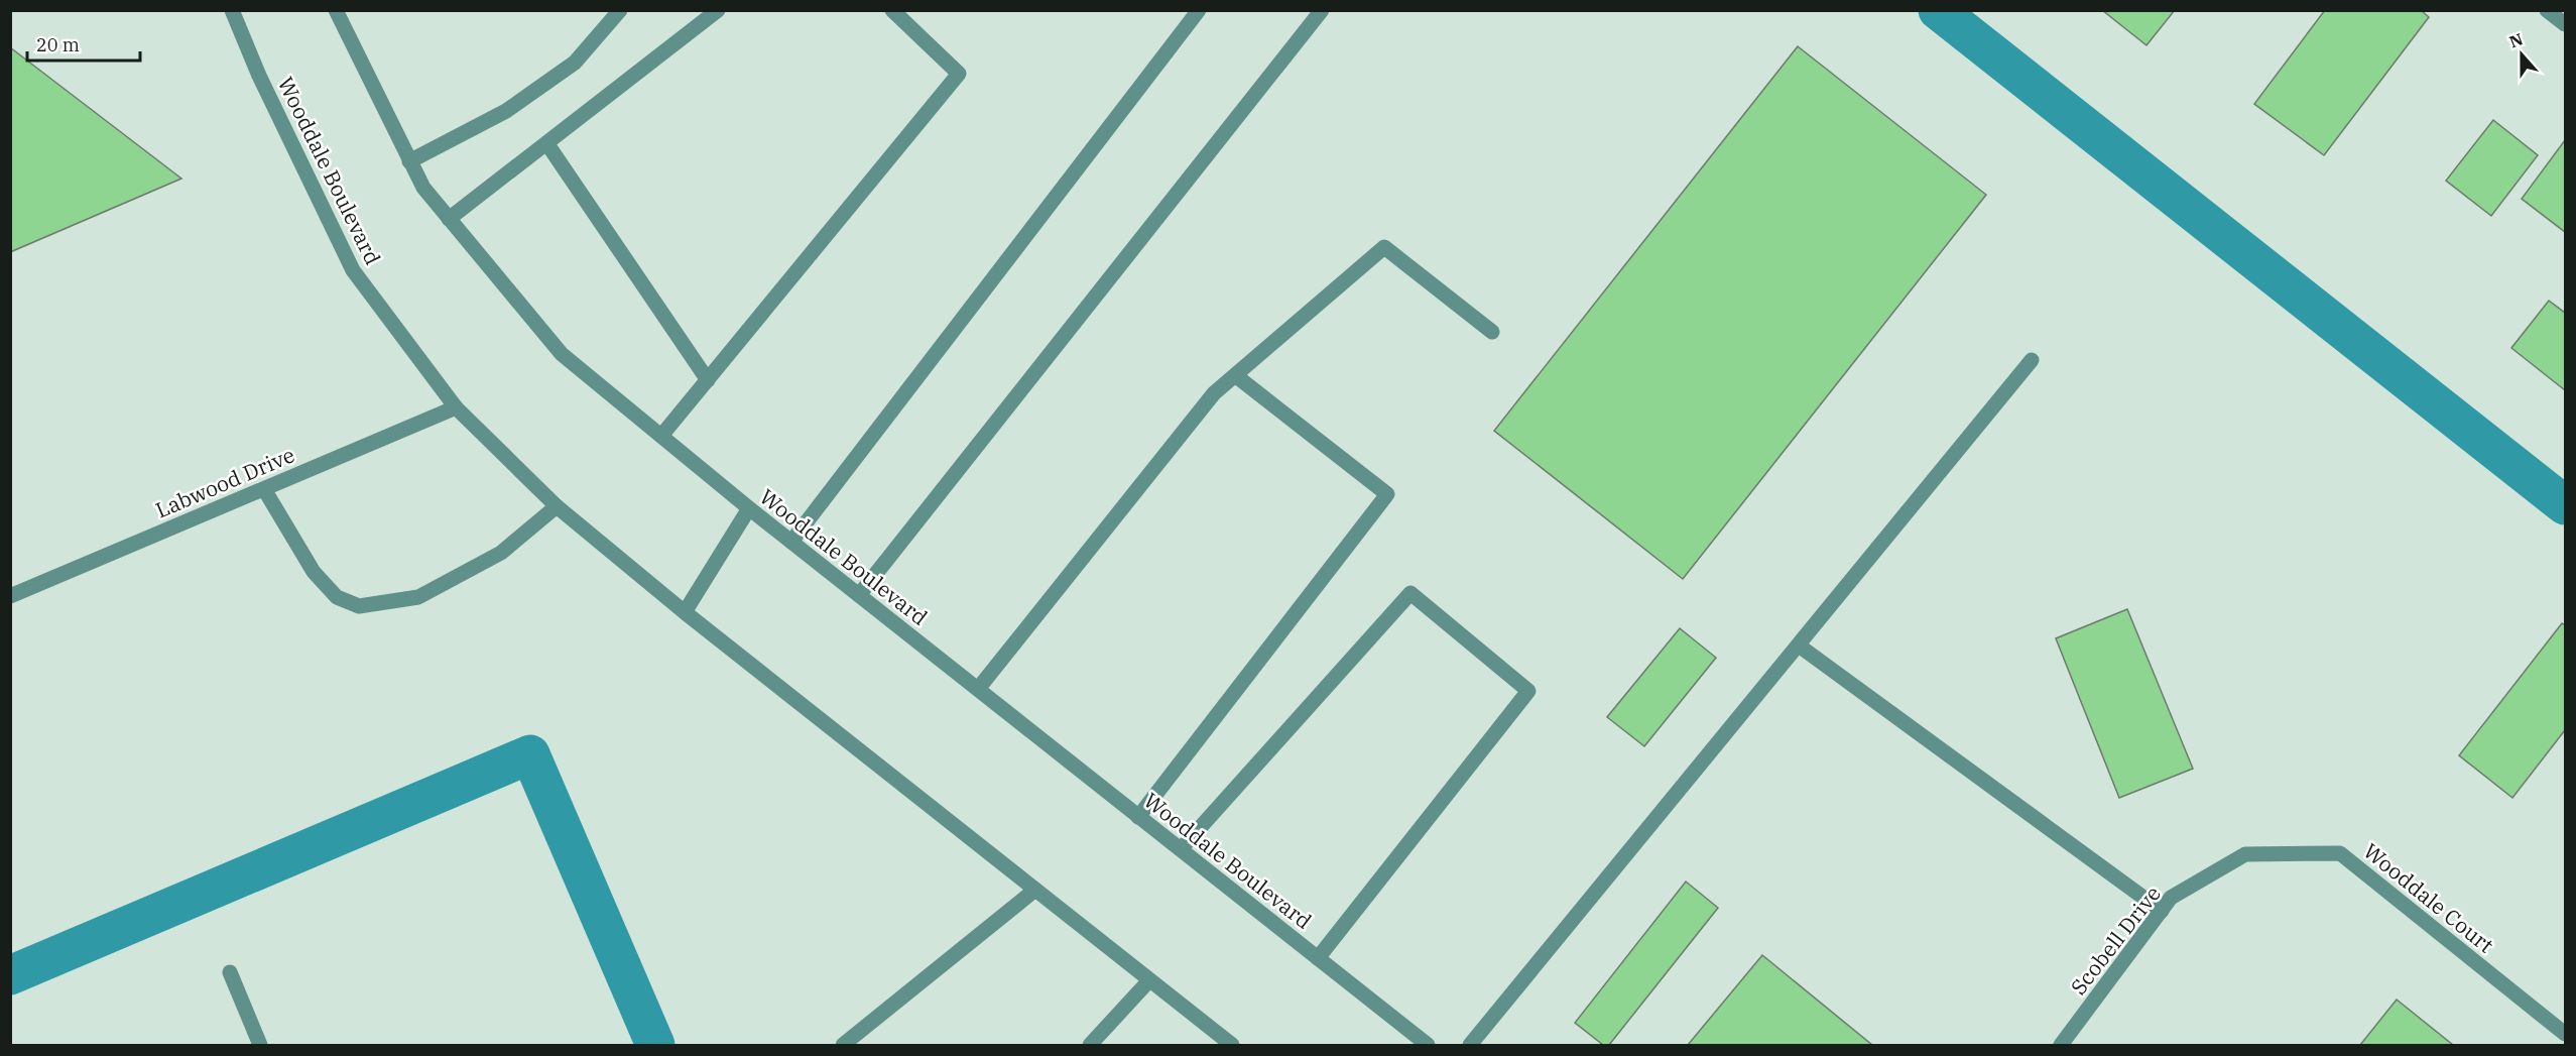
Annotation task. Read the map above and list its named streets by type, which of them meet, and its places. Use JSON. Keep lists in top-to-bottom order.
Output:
{
  "streets": {
    "street": [
      "Wooddale Boulevard",
      "Labwood Drive",
      "Wooddale Court",
      "Scobell Drive"
    ]
  },
  "crossings": [
    ["Wooddale Boulevard", "Labwood Drive"],
    ["Wooddale Court", "Scobell Drive"]
  ],
  "scale_bar": "20 m",
  "north": "top"
}
